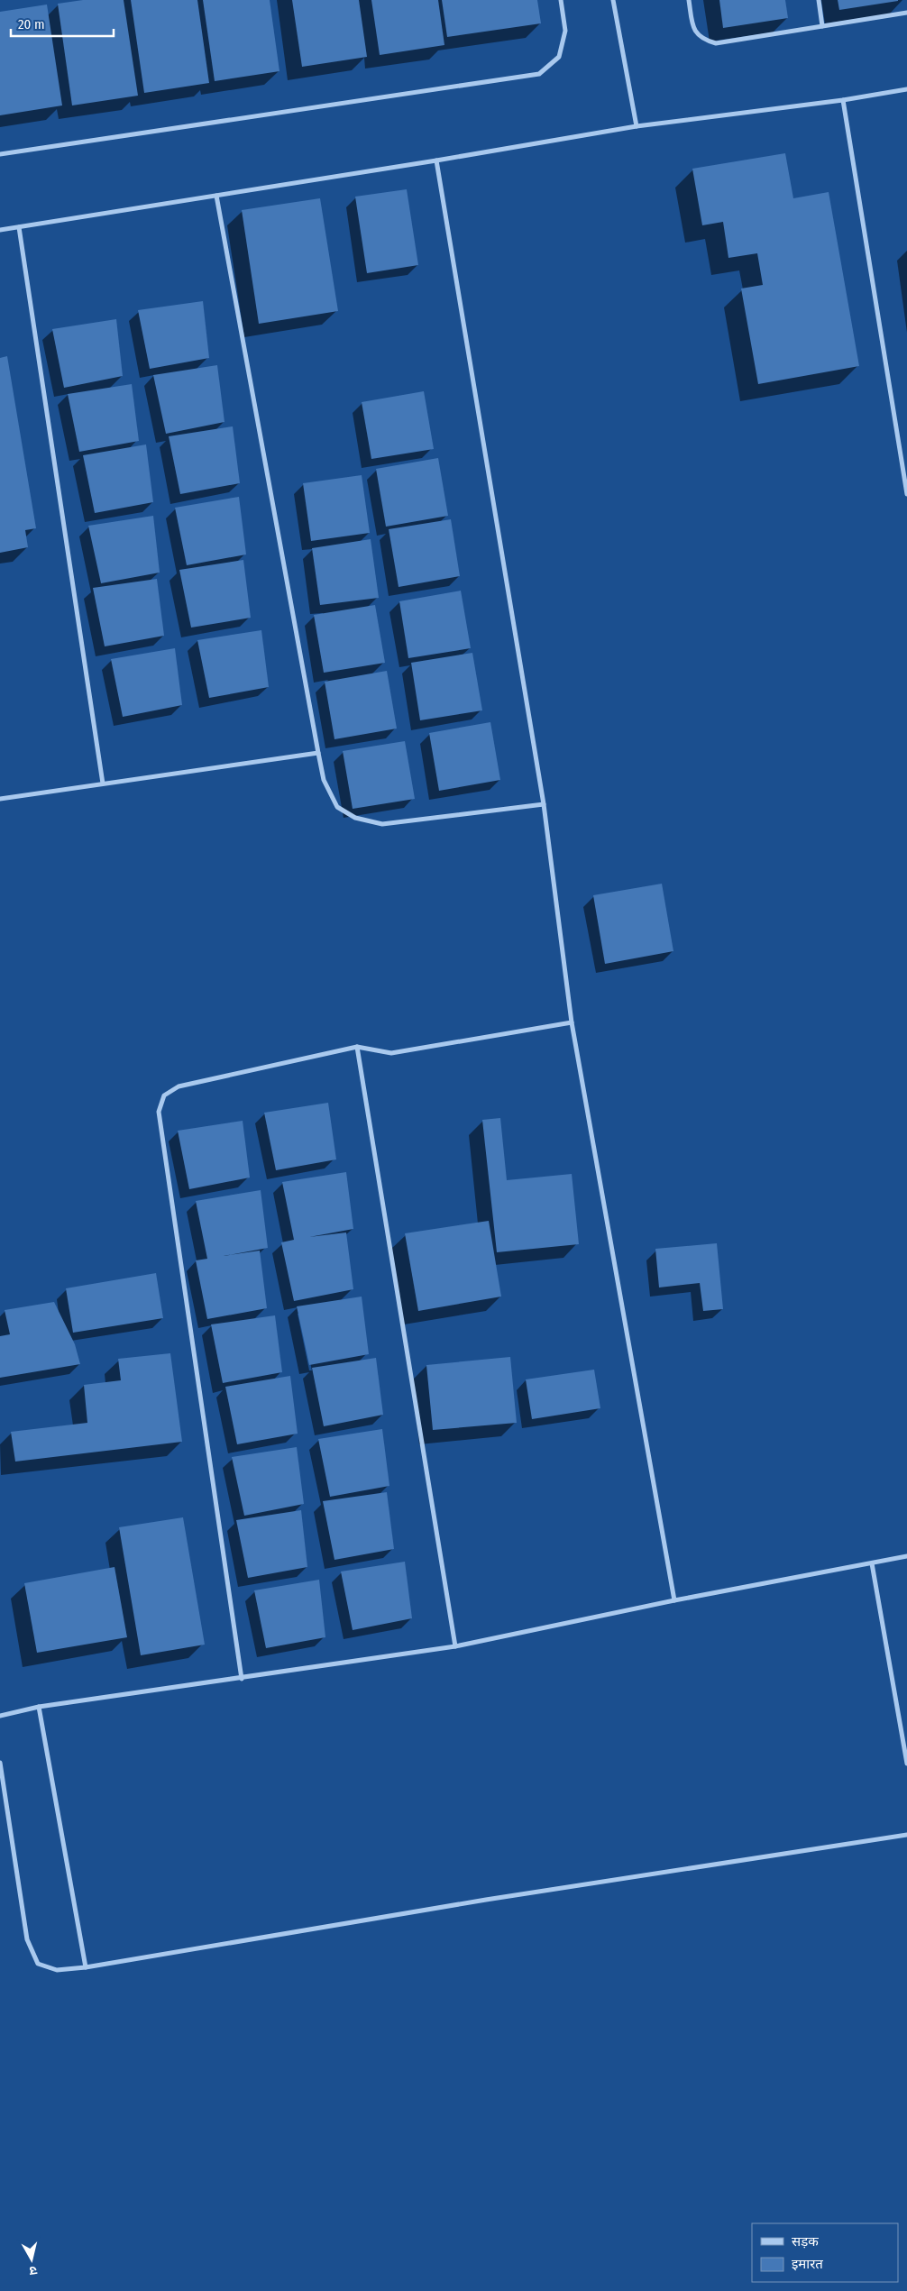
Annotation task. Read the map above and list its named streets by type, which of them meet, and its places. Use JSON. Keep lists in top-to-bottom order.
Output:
{
  "legend": ["सड़क", "इमारत"],
  "scale_bar": "20 m",
  "north": "bottom"
}
